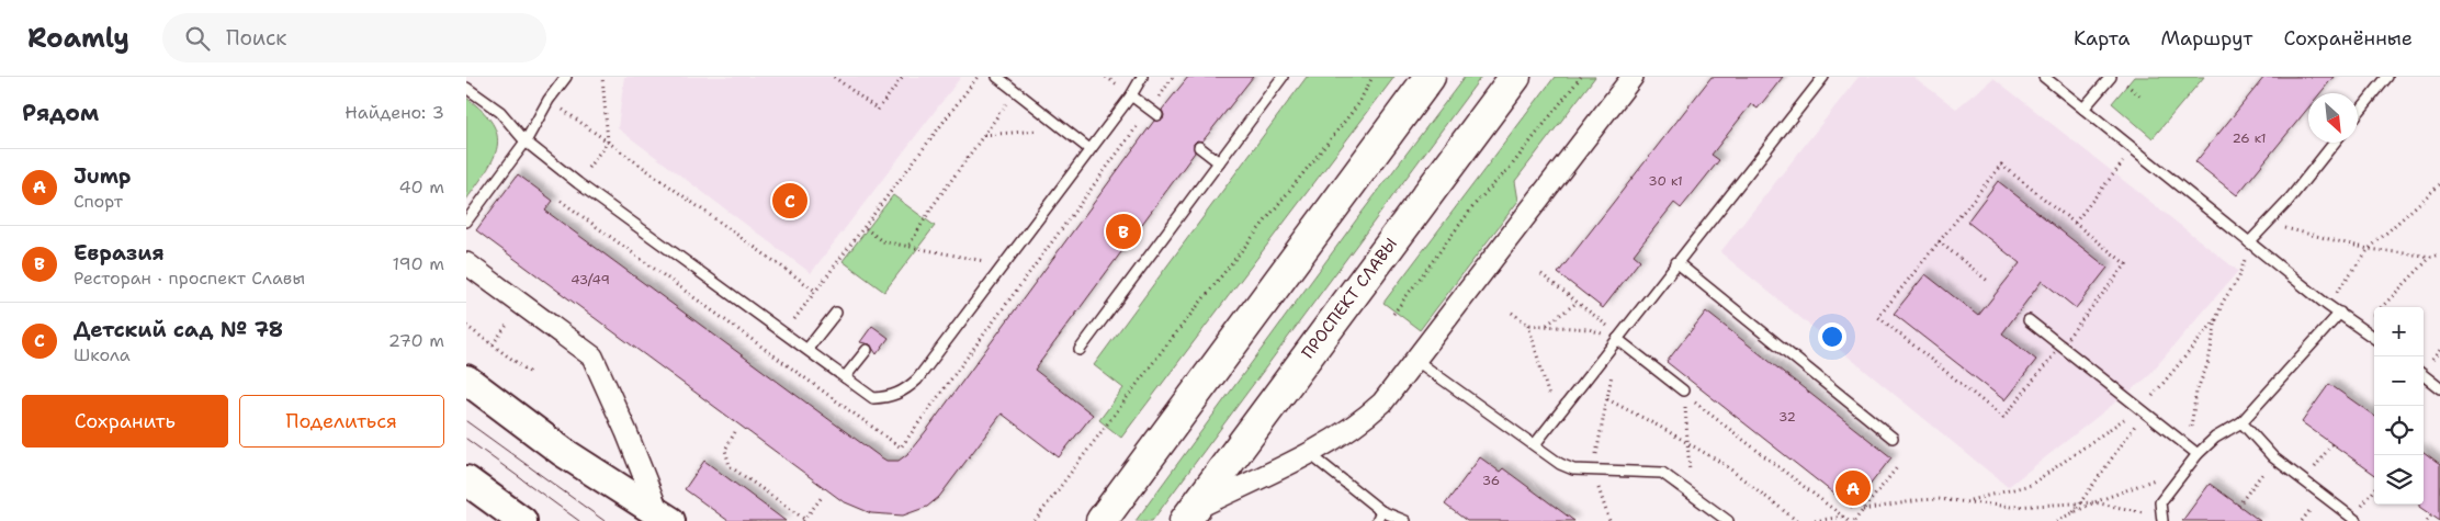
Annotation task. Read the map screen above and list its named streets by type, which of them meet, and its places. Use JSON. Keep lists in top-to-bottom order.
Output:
{
  "streets": {
    "main road": ["ПРОСПЕКТ СЛАВЫ"]
  },
  "house_numbers": [
    "26 к1",
    "30 к1",
    "43/49",
    "32",
    "36"
  ],
  "north": "bottom right",
  "page": {
    "header": "Roamly",
    "search": "Поиск",
    "nav": ["Карта", "Маршрут", "Сохранённые"],
    "heading": ["Рядом", "Найдено: 3"],
    "list": [
      {
        "mark": "A",
        "name": "Jump",
        "note": "Спорт",
        "value": "40 m"
      },
      {
        "mark": "B",
        "name": "Евразия",
        "note": "Ресторан · проспект Славы",
        "value": "190 m"
      },
      {
        "mark": "C",
        "name": "Детский сад № 78",
        "note": "Школа",
        "value": "270 m"
      }
    ],
    "pins": ["C", "B", "A"],
    "map_buttons": ["+", "−"],
    "buttons": ["Сохранить", "Поделиться"]
  }
}
